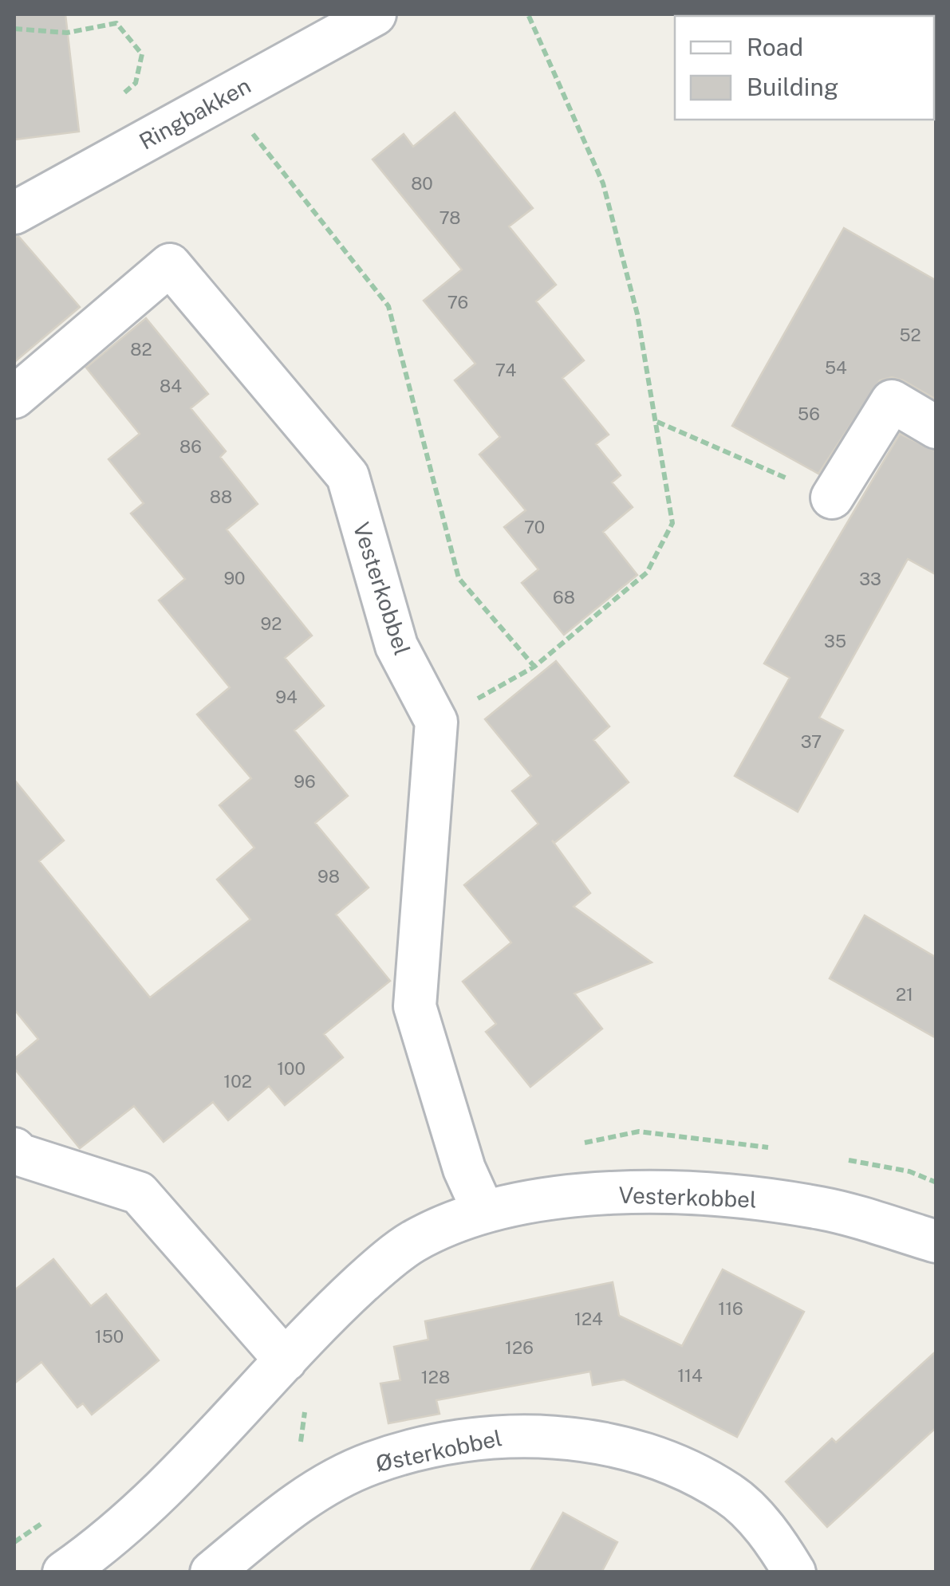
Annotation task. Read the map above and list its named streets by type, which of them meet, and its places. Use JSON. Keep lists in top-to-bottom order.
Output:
{
  "streets": {
    "street": ["Ringbakken", "Vesterkobbel", "Østerkobbel"]
  },
  "house_numbers": [
    "80",
    "78",
    "76",
    "52",
    "82",
    "54",
    "74",
    "84",
    "56",
    "86",
    "88",
    "70",
    "90",
    "33",
    "68",
    "92",
    "35",
    "94",
    "37",
    "96",
    "98",
    "21",
    "100",
    "102",
    "116",
    "124",
    "150",
    "126",
    "114",
    "128"
  ],
  "legend": ["Road", "Building"]
}
